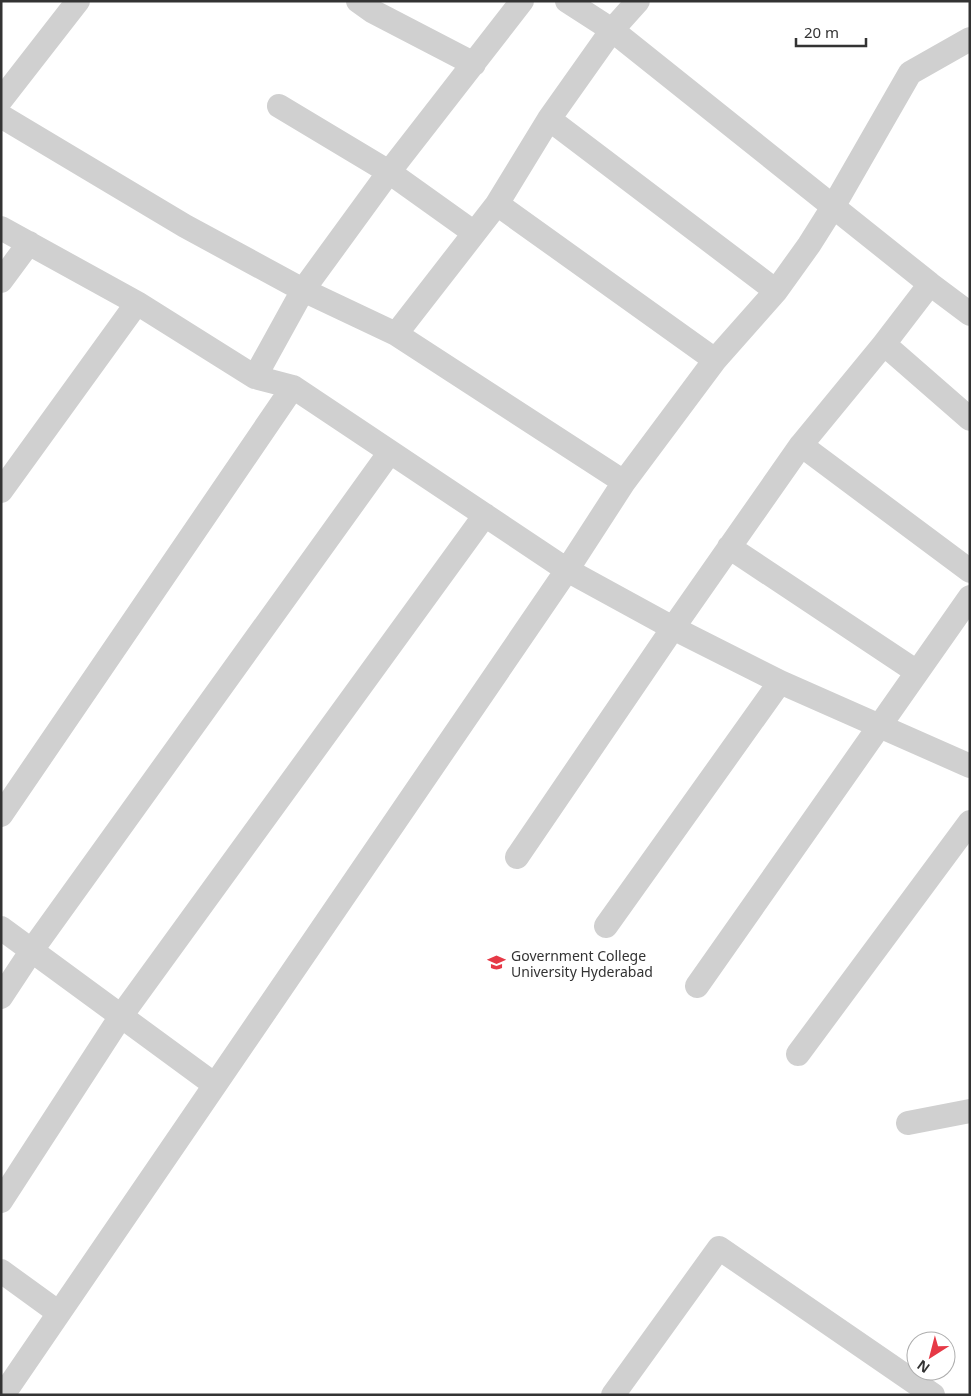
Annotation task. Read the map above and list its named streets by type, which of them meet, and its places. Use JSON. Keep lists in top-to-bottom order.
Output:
{
  "places": {
    "school or university": ["Government College University Hyderabad"]
  },
  "scale_bar": "20 m",
  "north": "bottom left"
}
